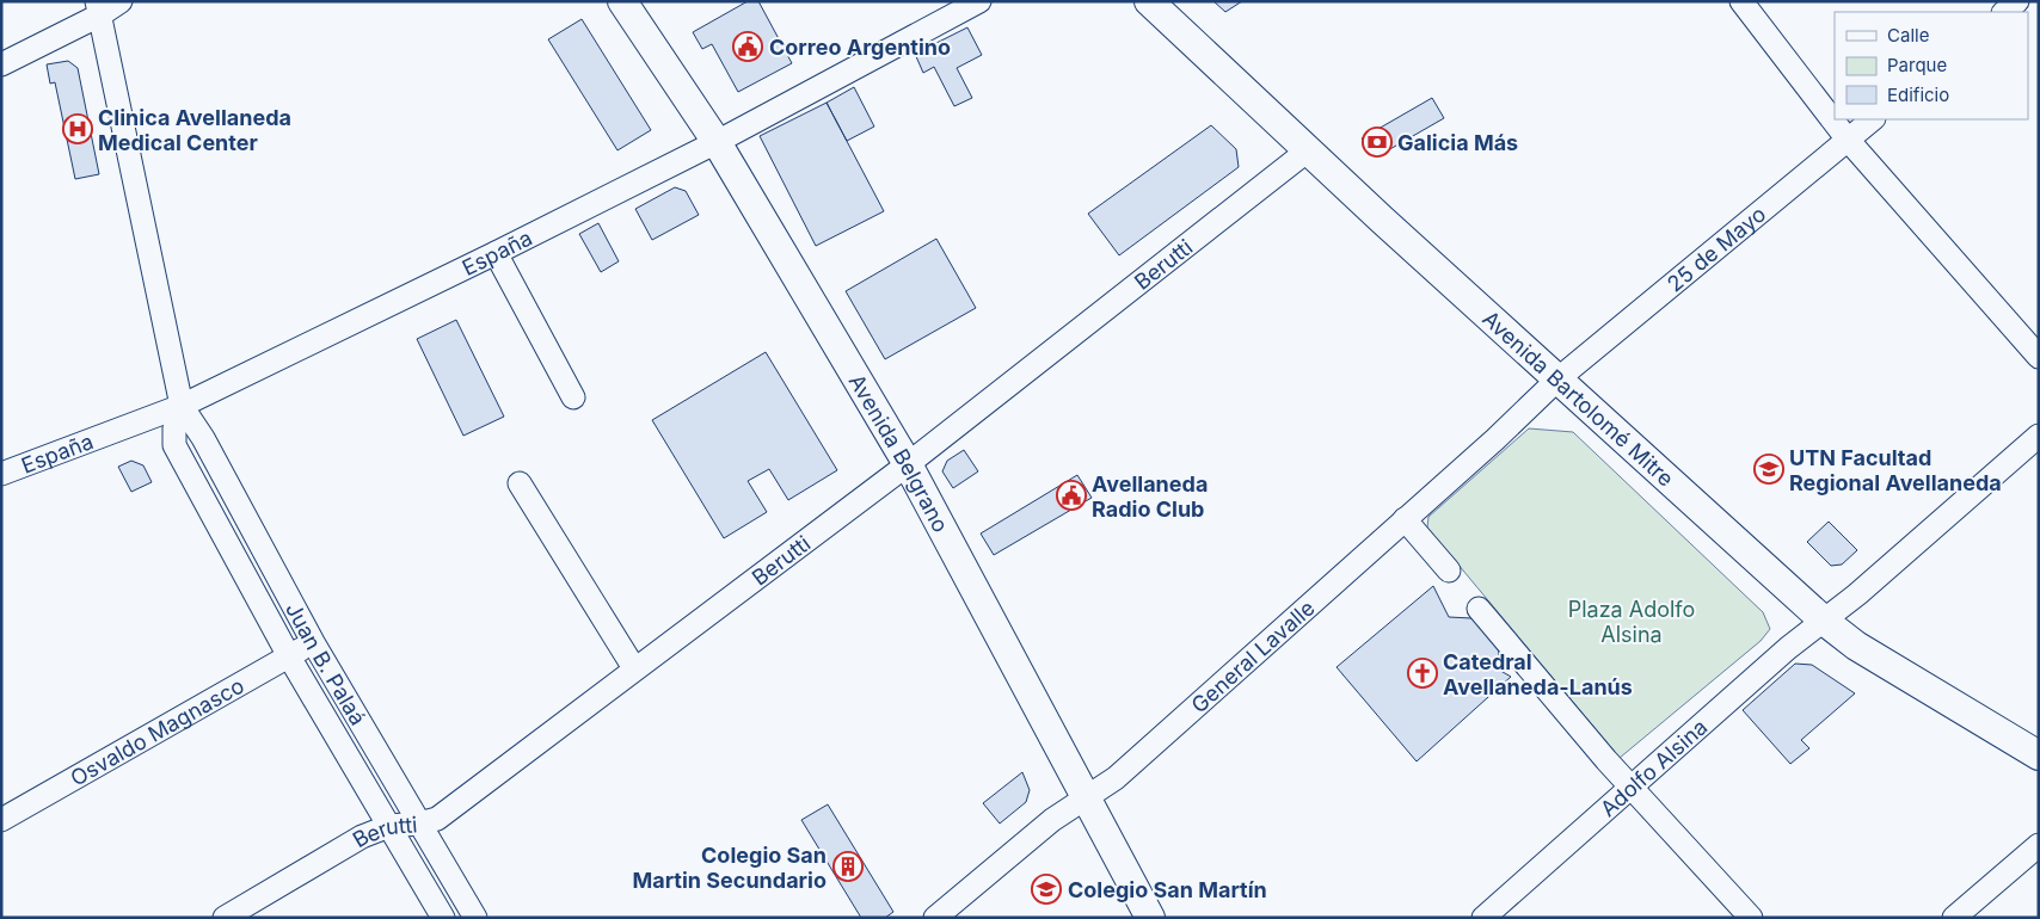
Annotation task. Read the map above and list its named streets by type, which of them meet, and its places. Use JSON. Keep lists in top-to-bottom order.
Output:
{
  "streets": {
    "main road": ["Avenida Bartolomé Mitre", "Avenida Belgrano"],
    "street": [
      "25 de Mayo",
      "España",
      "Berutti",
      "General Lavalle",
      "Juan B. Palaá",
      "Osvaldo Magnasco",
      "Adolfo Alsina"
    ]
  },
  "crossings": [
    ["25 de Mayo", "Avenida Bartolomé Mitre"],
    ["25 de Mayo", "General Lavalle"],
    ["España", "Avenida Belgrano"],
    ["España", "Juan B. Palaá"],
    ["Berutti", "Avenida Bartolomé Mitre"],
    ["Berutti", "Avenida Belgrano"],
    ["Berutti", "Juan B. Palaá"],
    ["Avenida Bartolomé Mitre", "General Lavalle"],
    ["Avenida Bartolomé Mitre", "Adolfo Alsina"],
    ["Avenida Belgrano", "General Lavalle"],
    ["Juan B. Palaá", "Osvaldo Magnasco"]
  ],
  "parks": ["Plaza Adolfo Alsina"],
  "places": {
    "public building": ["Correo Argentino", "Avellaneda Radio Club"],
    "hospital": ["Clinica Avellaneda Medical Center"],
    "bank": ["Galicia Más"],
    "school or university": ["UTN Facultad Regional Avellaneda", "Colegio San Martín"],
    "church": ["Catedral Avellaneda-Lanús"],
    "building": ["Colegio San Martin Secundario"]
  },
  "legend": ["Calle", "Parque", "Edificio"]
}
